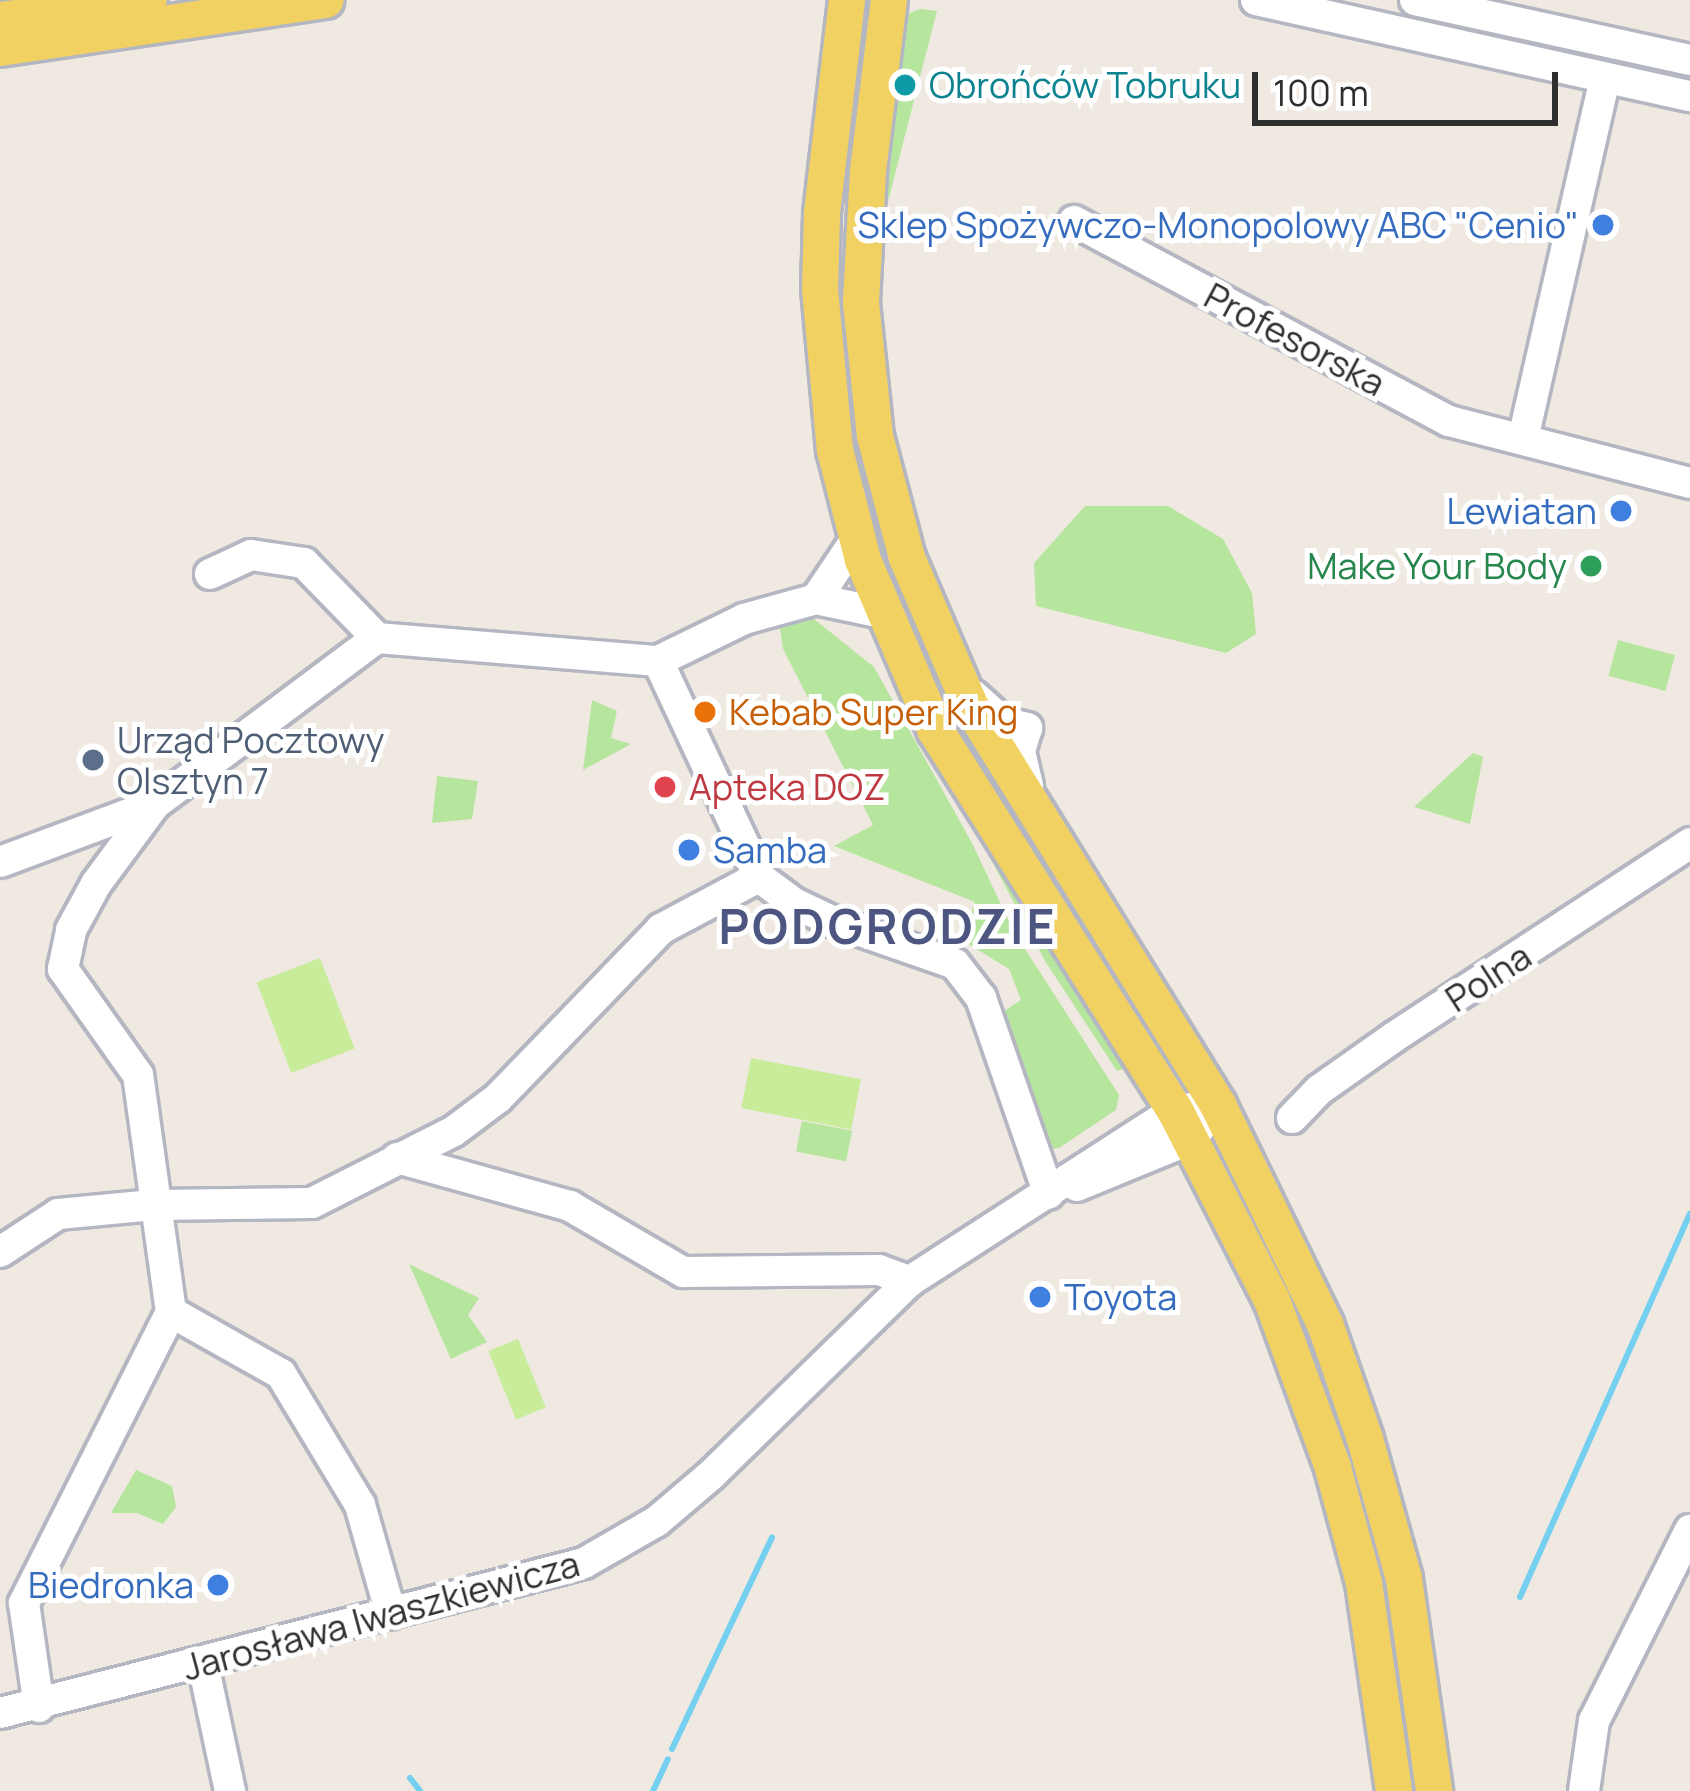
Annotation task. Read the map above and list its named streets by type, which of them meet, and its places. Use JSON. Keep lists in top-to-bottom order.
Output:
{
  "streets": {
    "street": ["Profesorska", "Polna", "Jarosława Iwaszkiewicza"]
  },
  "districts": ["PODGRODZIE"],
  "places": [
    "Obrońców Tobruku",
    "Sklep Spożywczo-Monopolowy ABC \"Cenio\"",
    "Lewiatan",
    "Make Your Body",
    "Kebab Super King",
    "Urząd Pocztowy Olsztyn 7",
    "Apteka DOZ",
    "Samba",
    "Toyota",
    "Biedronka"
  ],
  "scale_bar": "100 m"
}
